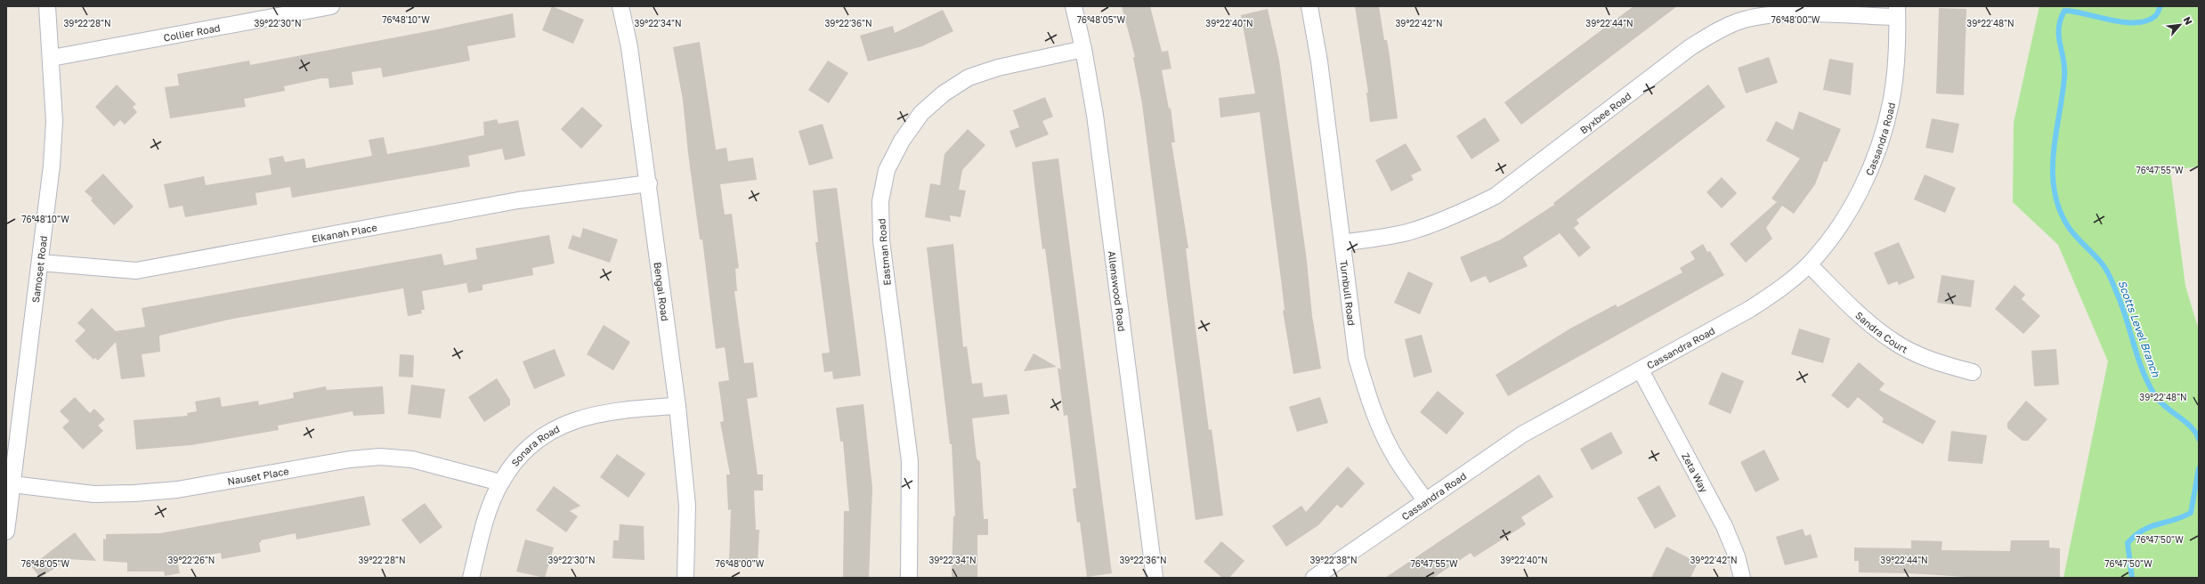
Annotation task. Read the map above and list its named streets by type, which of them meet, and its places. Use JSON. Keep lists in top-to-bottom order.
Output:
{
  "streets": {
    "street": [
      "Collier Road",
      "Byxbee Road",
      "Cassandra Road",
      "Elkanah Place",
      "Eastman Road",
      "Samoset Road",
      "Bengal Road",
      "Allenswood Road",
      "Turnbull Road",
      "Sandra Court",
      "Sonara Road",
      "Zeta Way",
      "Nauset Place"
    ]
  },
  "crossings": [
    ["Collier Road", "Samoset Road"],
    ["Byxbee Road", "Cassandra Road"],
    ["Byxbee Road", "Turnbull Road"],
    ["Cassandra Road", "Turnbull Road"],
    ["Cassandra Road", "Sandra Court"],
    ["Cassandra Road", "Zeta Way"],
    ["Elkanah Place", "Samoset Road"],
    ["Elkanah Place", "Bengal Road"],
    ["Eastman Road", "Allenswood Road"],
    ["Samoset Road", "Nauset Place"],
    ["Bengal Road", "Sonara Road"],
    ["Sonara Road", "Nauset Place"]
  ],
  "water": ["Scotts Level Branch"],
  "north": "top right",
  "coordinates": [
    "76°48'10\"W",
    "76°48'05\"W",
    "76°48'00\"W",
    "39°22'28\"N",
    "39°22'30\"N",
    "39°22'34\"N",
    "39°22'36\"N",
    "39°22'40\"N",
    "39°22'42\"N",
    "39°22'44\"N",
    "39°22'48\"N",
    "76°47'55\"W",
    "76°47'50\"W",
    "39°22'26\"N",
    "39°22'38\"N"
  ]
}
